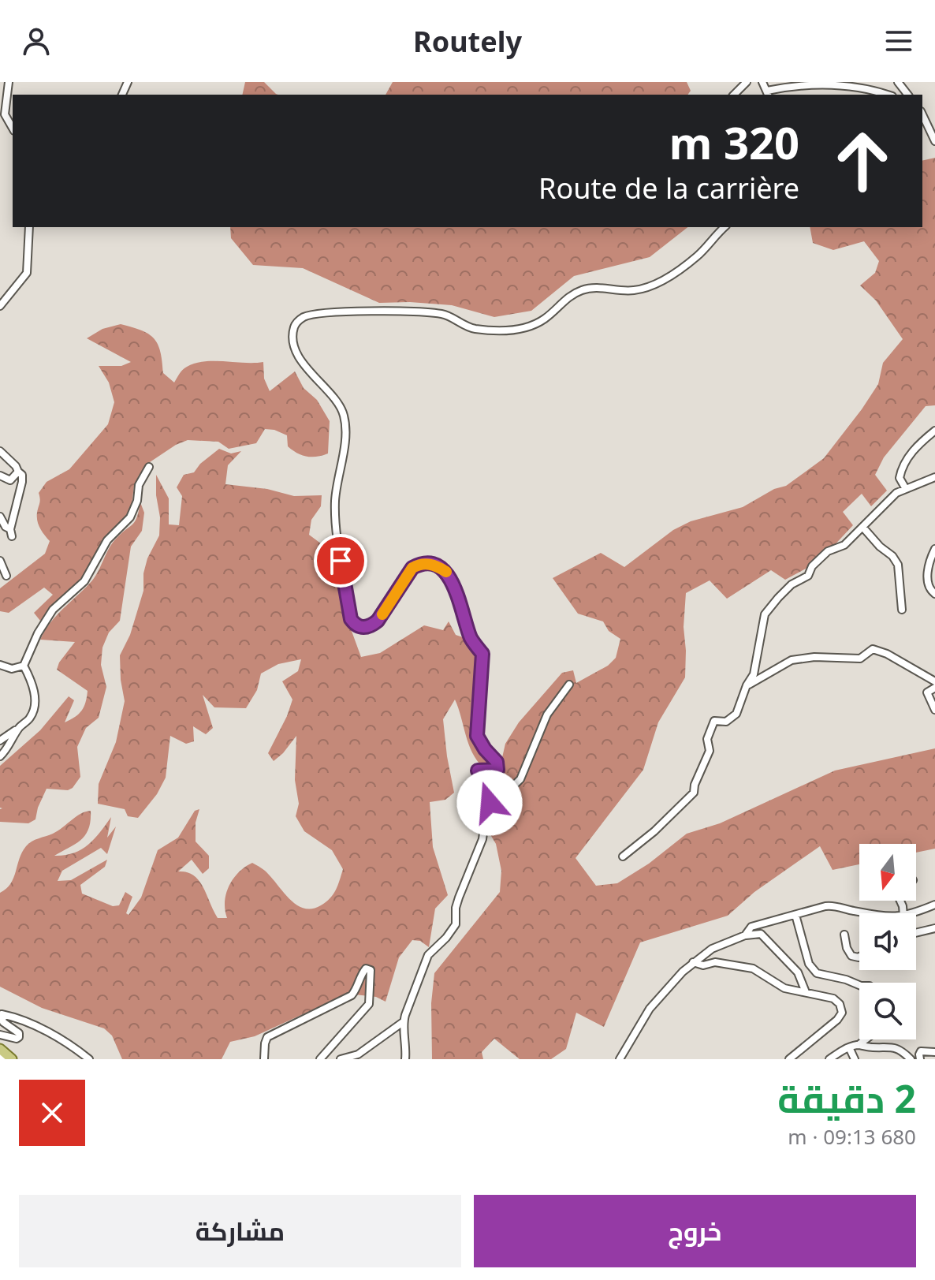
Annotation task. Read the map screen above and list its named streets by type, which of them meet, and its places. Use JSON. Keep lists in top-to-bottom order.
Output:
{
  "north": "bottom",
  "page": {
    "header": "Routely",
    "turn": ["320 m", "Route de la carrière"],
    "heading": ["2 دقيقة", "680 m · 09:13"],
    "buttons": ["خروج", "مشاركة"]
  }
}
